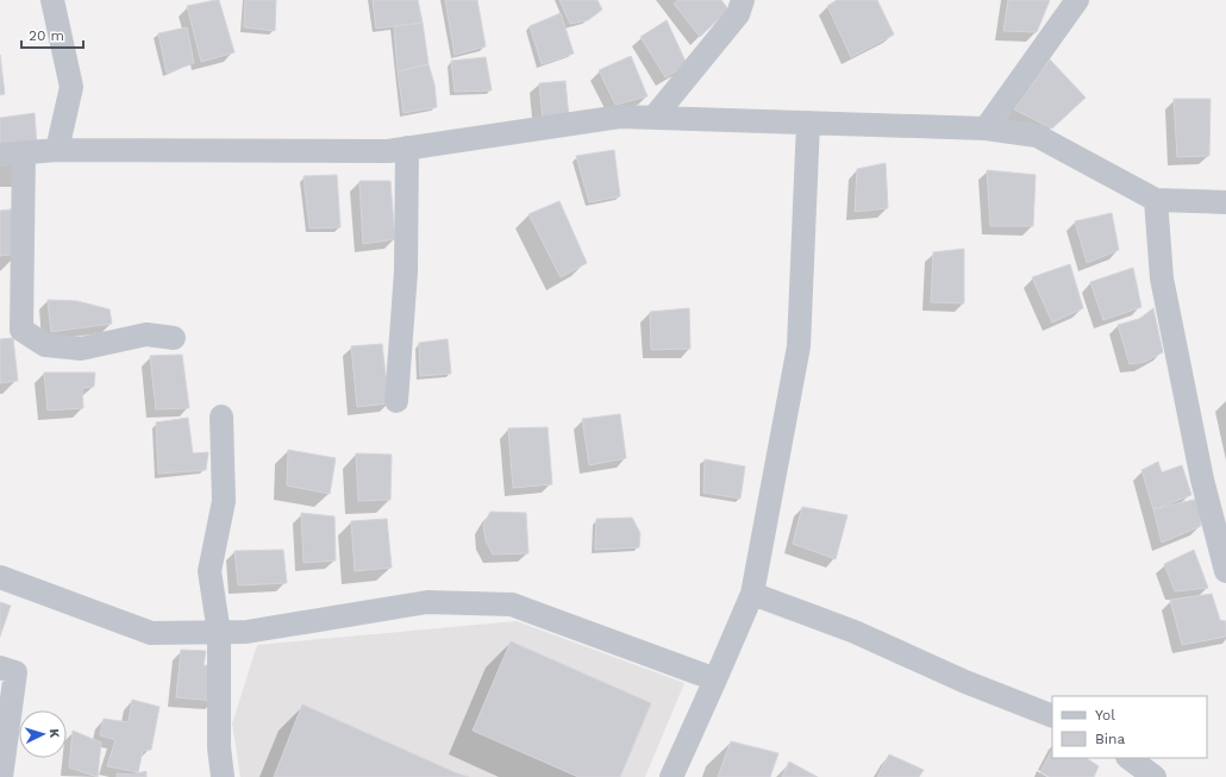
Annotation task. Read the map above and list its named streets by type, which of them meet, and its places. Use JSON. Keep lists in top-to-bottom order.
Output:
{
  "legend": ["Yol", "Bina"],
  "scale_bar": "20 m",
  "north": "right"
}
